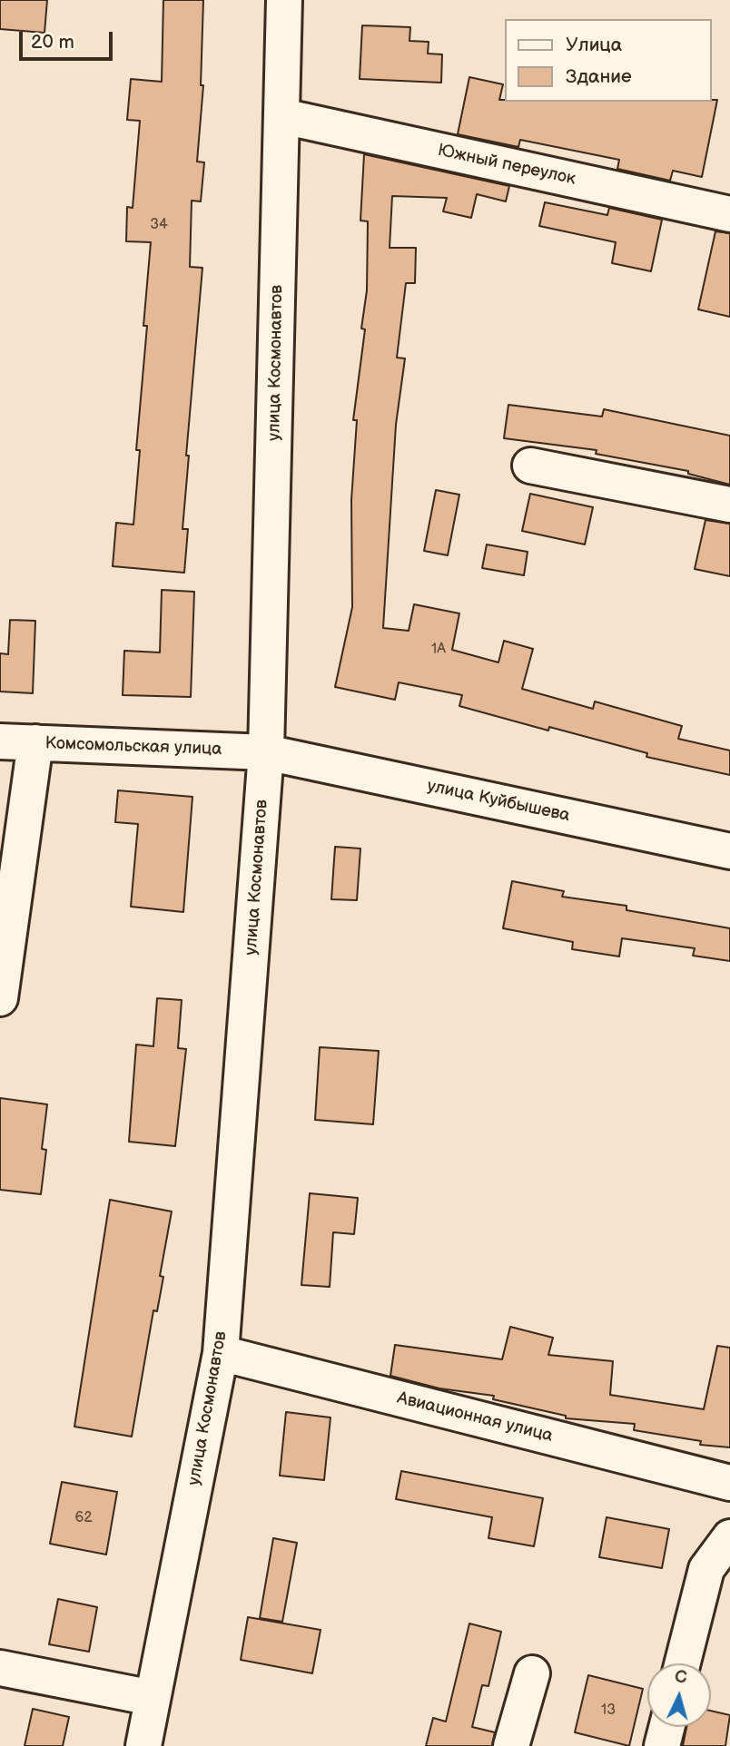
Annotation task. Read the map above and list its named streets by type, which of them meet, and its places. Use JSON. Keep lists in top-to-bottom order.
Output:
{
  "streets": {
    "street": [
      "Южный переулок",
      "улица Космонавтов",
      "Комсомольская улица",
      "улица Куйбышева",
      "Авиационная улица"
    ]
  },
  "crossings": [
    ["Южный переулок", "улица Космонавтов"],
    ["улица Космонавтов", "Комсомольская улица"],
    ["улица Космонавтов", "улица Куйбышева"],
    ["улица Космонавтов", "Авиационная улица"],
    ["Комсомольская улица", "улица Куйбышева"]
  ],
  "house_numbers": [
    "34",
    "1А",
    "62",
    "13"
  ],
  "legend": ["Улица", "Здание"],
  "scale_bar": "20 m",
  "north": "top"
}
